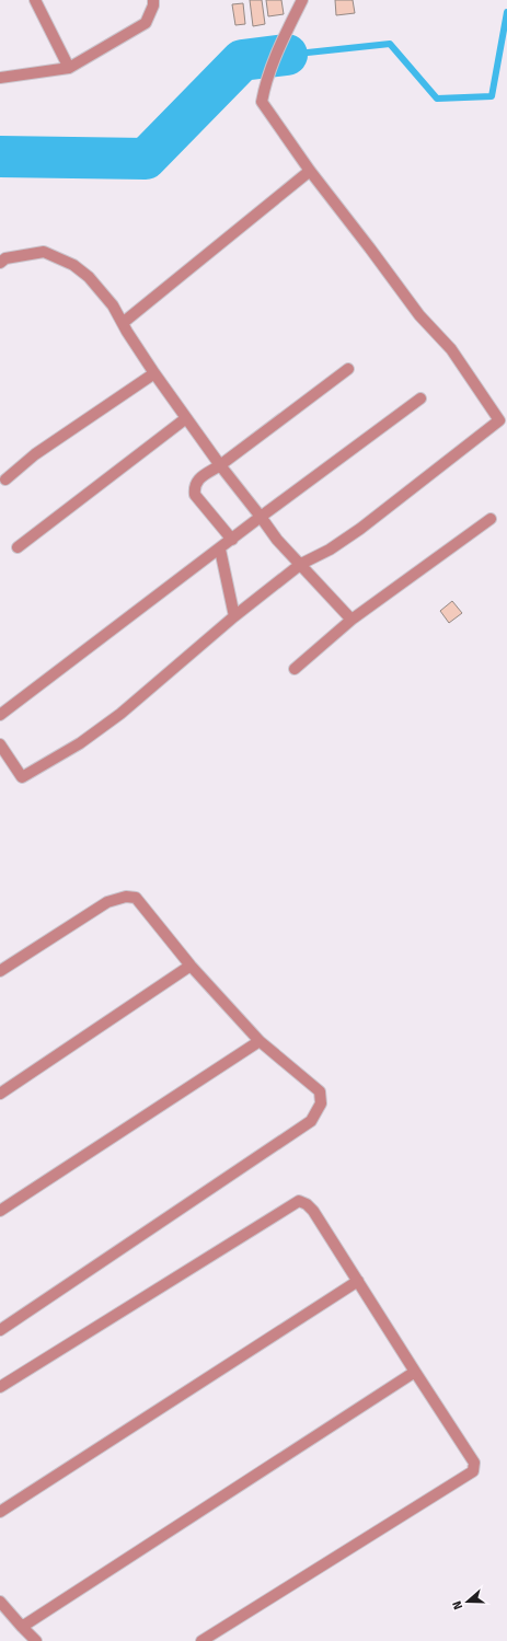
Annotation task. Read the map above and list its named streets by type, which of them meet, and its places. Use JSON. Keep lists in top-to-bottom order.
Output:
{
  "north": "left"
}
